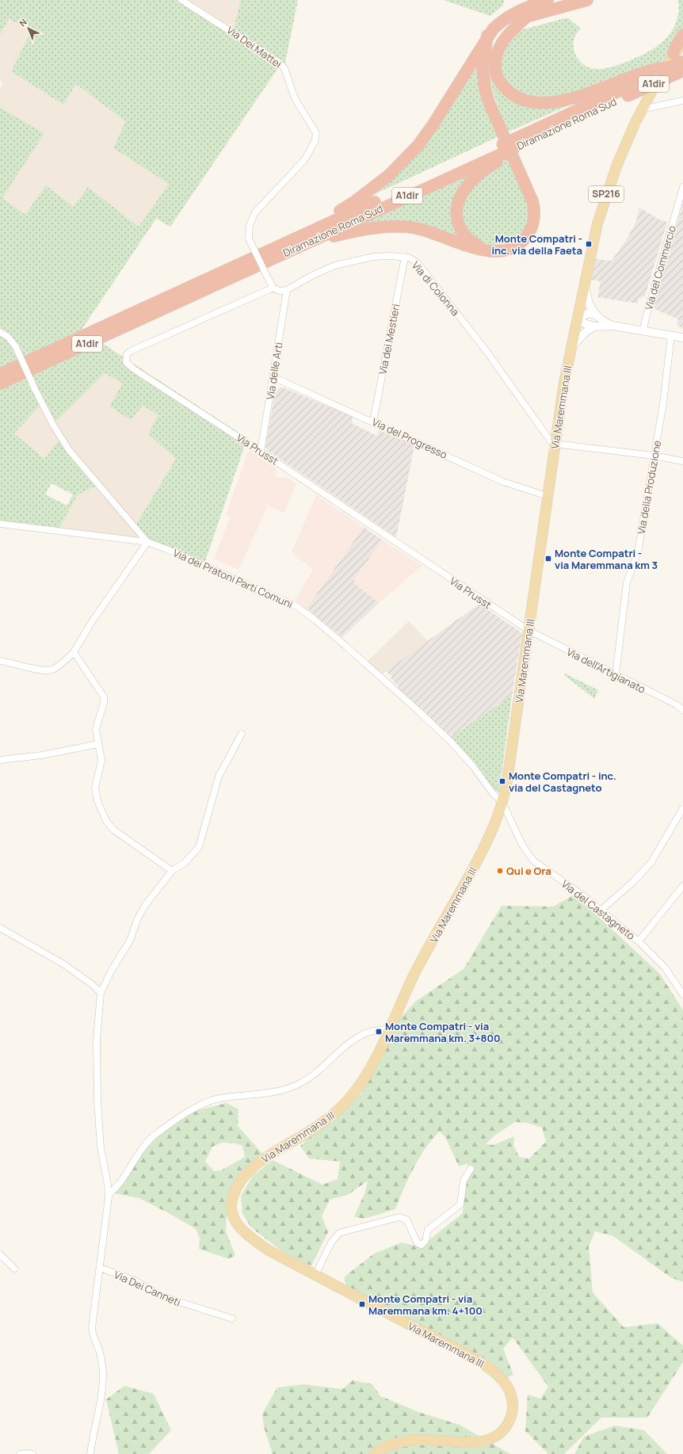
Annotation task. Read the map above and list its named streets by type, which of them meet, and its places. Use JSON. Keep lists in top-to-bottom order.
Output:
{
  "streets": {
    "highway": ["A1dir", "Diramazione Roma Sud"],
    "main road": ["SP216", "Via Maremmana III"],
    "street": [
      "Via Dei Mattei",
      "Via del Commercio",
      "Via di Colonna",
      "Via dei Mestieri",
      "Via delle Arti",
      "Via del Progresso",
      "Via Prusst",
      "Via della Produzione",
      "Via dei Pratoni Parti Comuni",
      "Via dell'Artigianato",
      "Via del Castagneto",
      "Via Dei Canneti"
    ]
  },
  "crossings": [
    ["Via Dei Mattei", "Via Prusst"],
    ["Diramazione Roma Sud", "Via Maremmana III"],
    ["Via di Colonna", "Via dei Mestieri"],
    ["Via di Colonna", "Via delle Arti"],
    ["Via di Colonna", "Via Maremmana III"],
    ["Via dei Mestieri", "Via del Progresso"],
    ["Via delle Arti", "Via del Progresso"],
    ["Via delle Arti", "Via Prusst"],
    ["Via Maremmana III", "Via del Progresso"],
    ["Via Maremmana III", "Via Prusst"],
    ["Via Maremmana III", "Via dei Pratoni Parti Comuni"],
    ["Via Maremmana III", "Via dell'Artigianato"],
    ["Via Maremmana III", "Via del Castagneto"],
    ["Via Prusst", "Via dell'Artigianato"],
    ["Via della Produzione", "Via dell'Artigianato"],
    ["Via dei Pratoni Parti Comuni", "Via del Castagneto"]
  ],
  "places": {
    "transit": [
      "Monte Compatri - inc. via della Faeta",
      "Monte Compatri - via Maremmana km 3",
      "Monte Compatri - inc. via del Castagneto",
      "Monte Compatri - via Maremmana km. 3+800",
      "Monte Compatri - via Maremmana km. 4+100"
    ],
    "other": ["Qui e Ora"]
  },
  "north": "top left"
}
